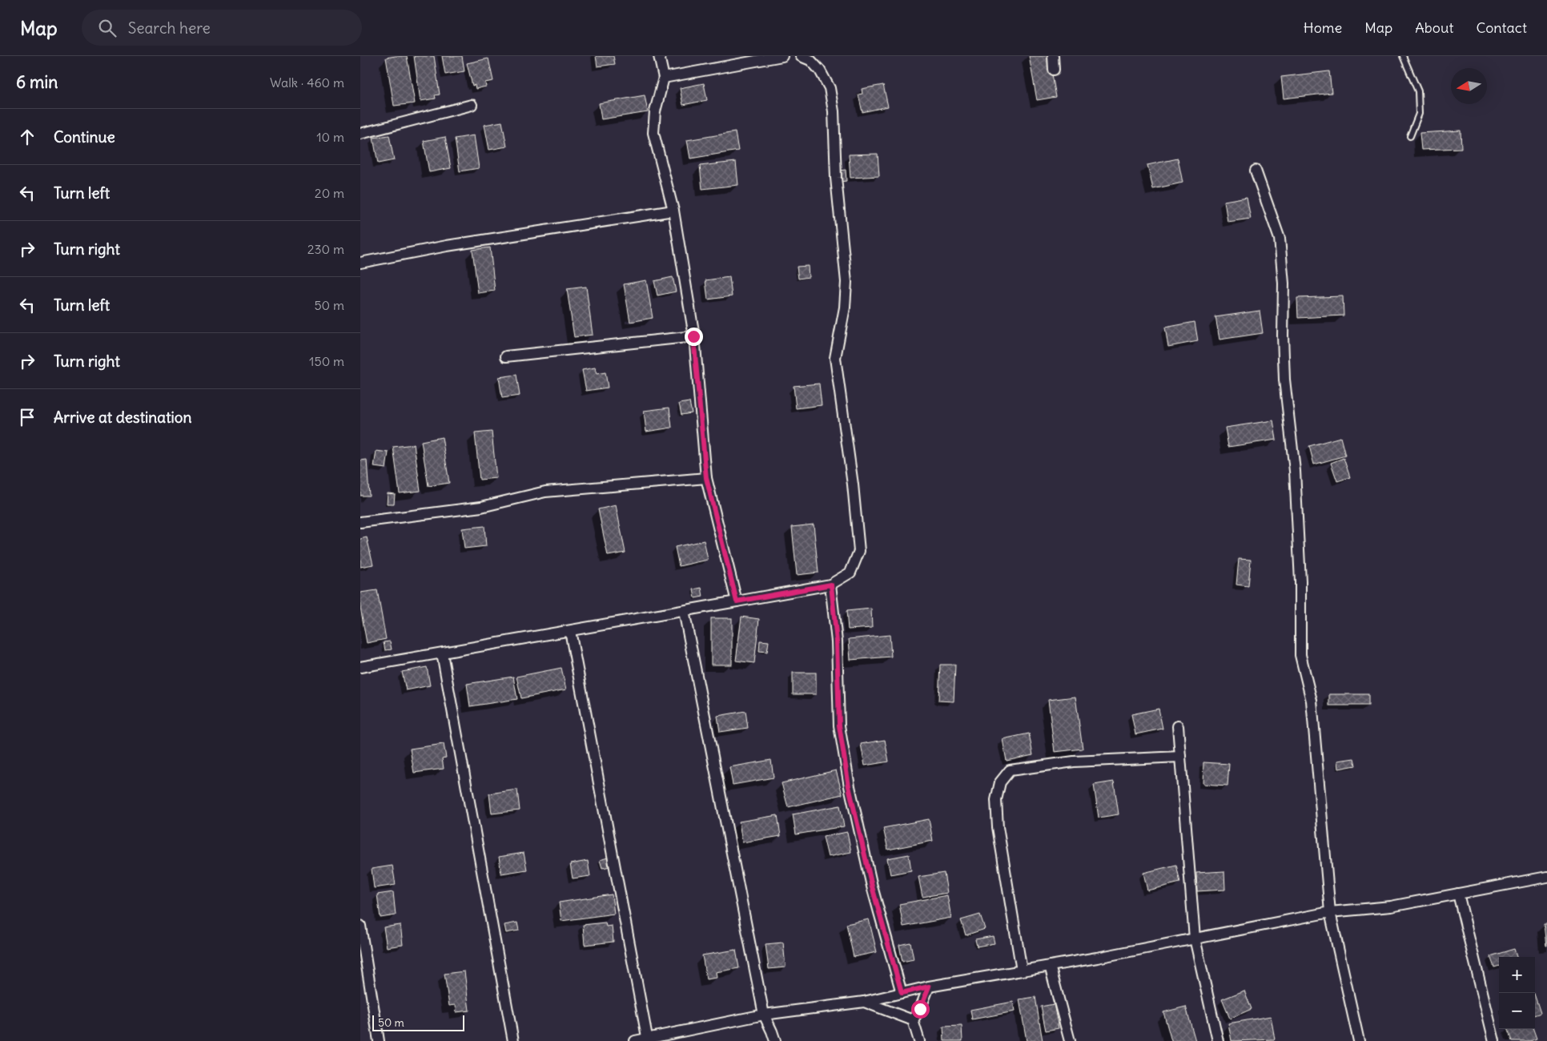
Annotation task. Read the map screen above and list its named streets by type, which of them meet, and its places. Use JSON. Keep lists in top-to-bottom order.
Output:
{
  "scale_bar": "50 m",
  "north": "left",
  "page": {
    "header": "Map",
    "search": "Search here",
    "nav": [
      "Home",
      "Map",
      "About",
      "Contact"
    ],
    "heading": ["6 min", "Walk · 460 m"],
    "list": [
      ["Continue", "10 m"],
      ["Turn left", "20 m"],
      ["Turn right", "230 m"],
      ["Turn left", "50 m"],
      ["Turn right", "150 m"],
      "Arrive at destination"
    ],
    "map_buttons": ["+", "−"],
    "scale": "50 m"
  }
}
